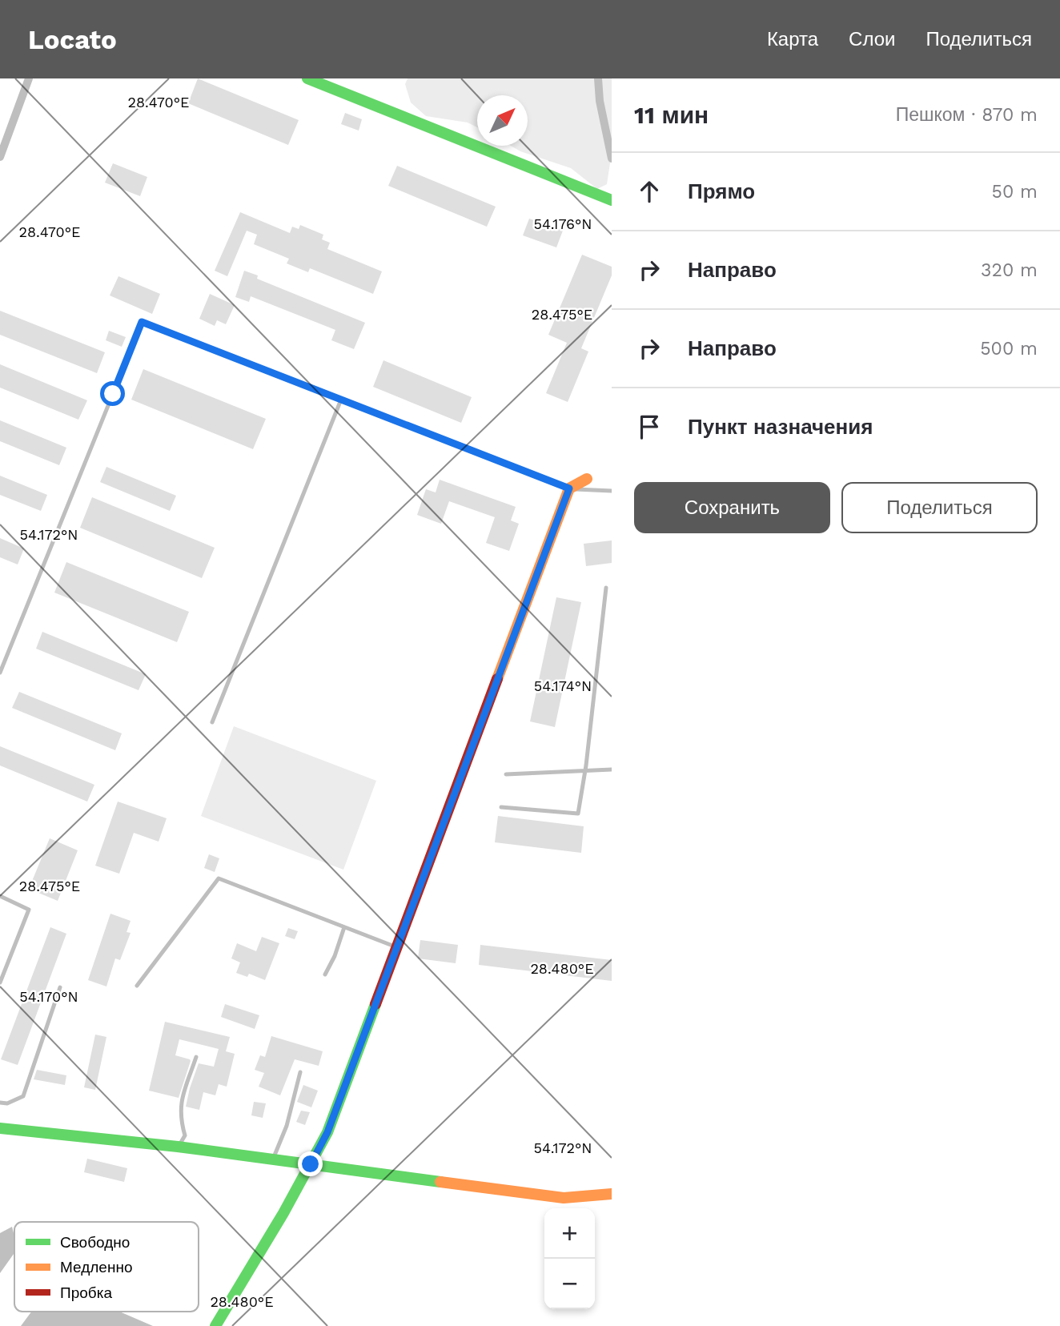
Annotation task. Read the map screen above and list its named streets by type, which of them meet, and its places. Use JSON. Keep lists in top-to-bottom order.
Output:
{
  "legend": ["Свободно", "Медленно", "Пробка"],
  "north": "top right",
  "page": {
    "header": "Locato",
    "nav": ["Карта", "Слои", "Поделиться"],
    "heading": ["11 мин", "Пешком · 870 m"],
    "list": [
      ["Прямо", "50 m"],
      ["Направо", "320 m"],
      ["Направо", "500 m"],
      "Пункт назначения"
    ],
    "buttons": ["Сохранить", "Поделиться"],
    "map_buttons": ["+", "−"]
  },
  "coordinates": [
    "28.470°E",
    "54.176°N",
    "28.475°E",
    "54.172°N",
    "54.174°N",
    "28.480°E",
    "54.170°N"
  ]
}
